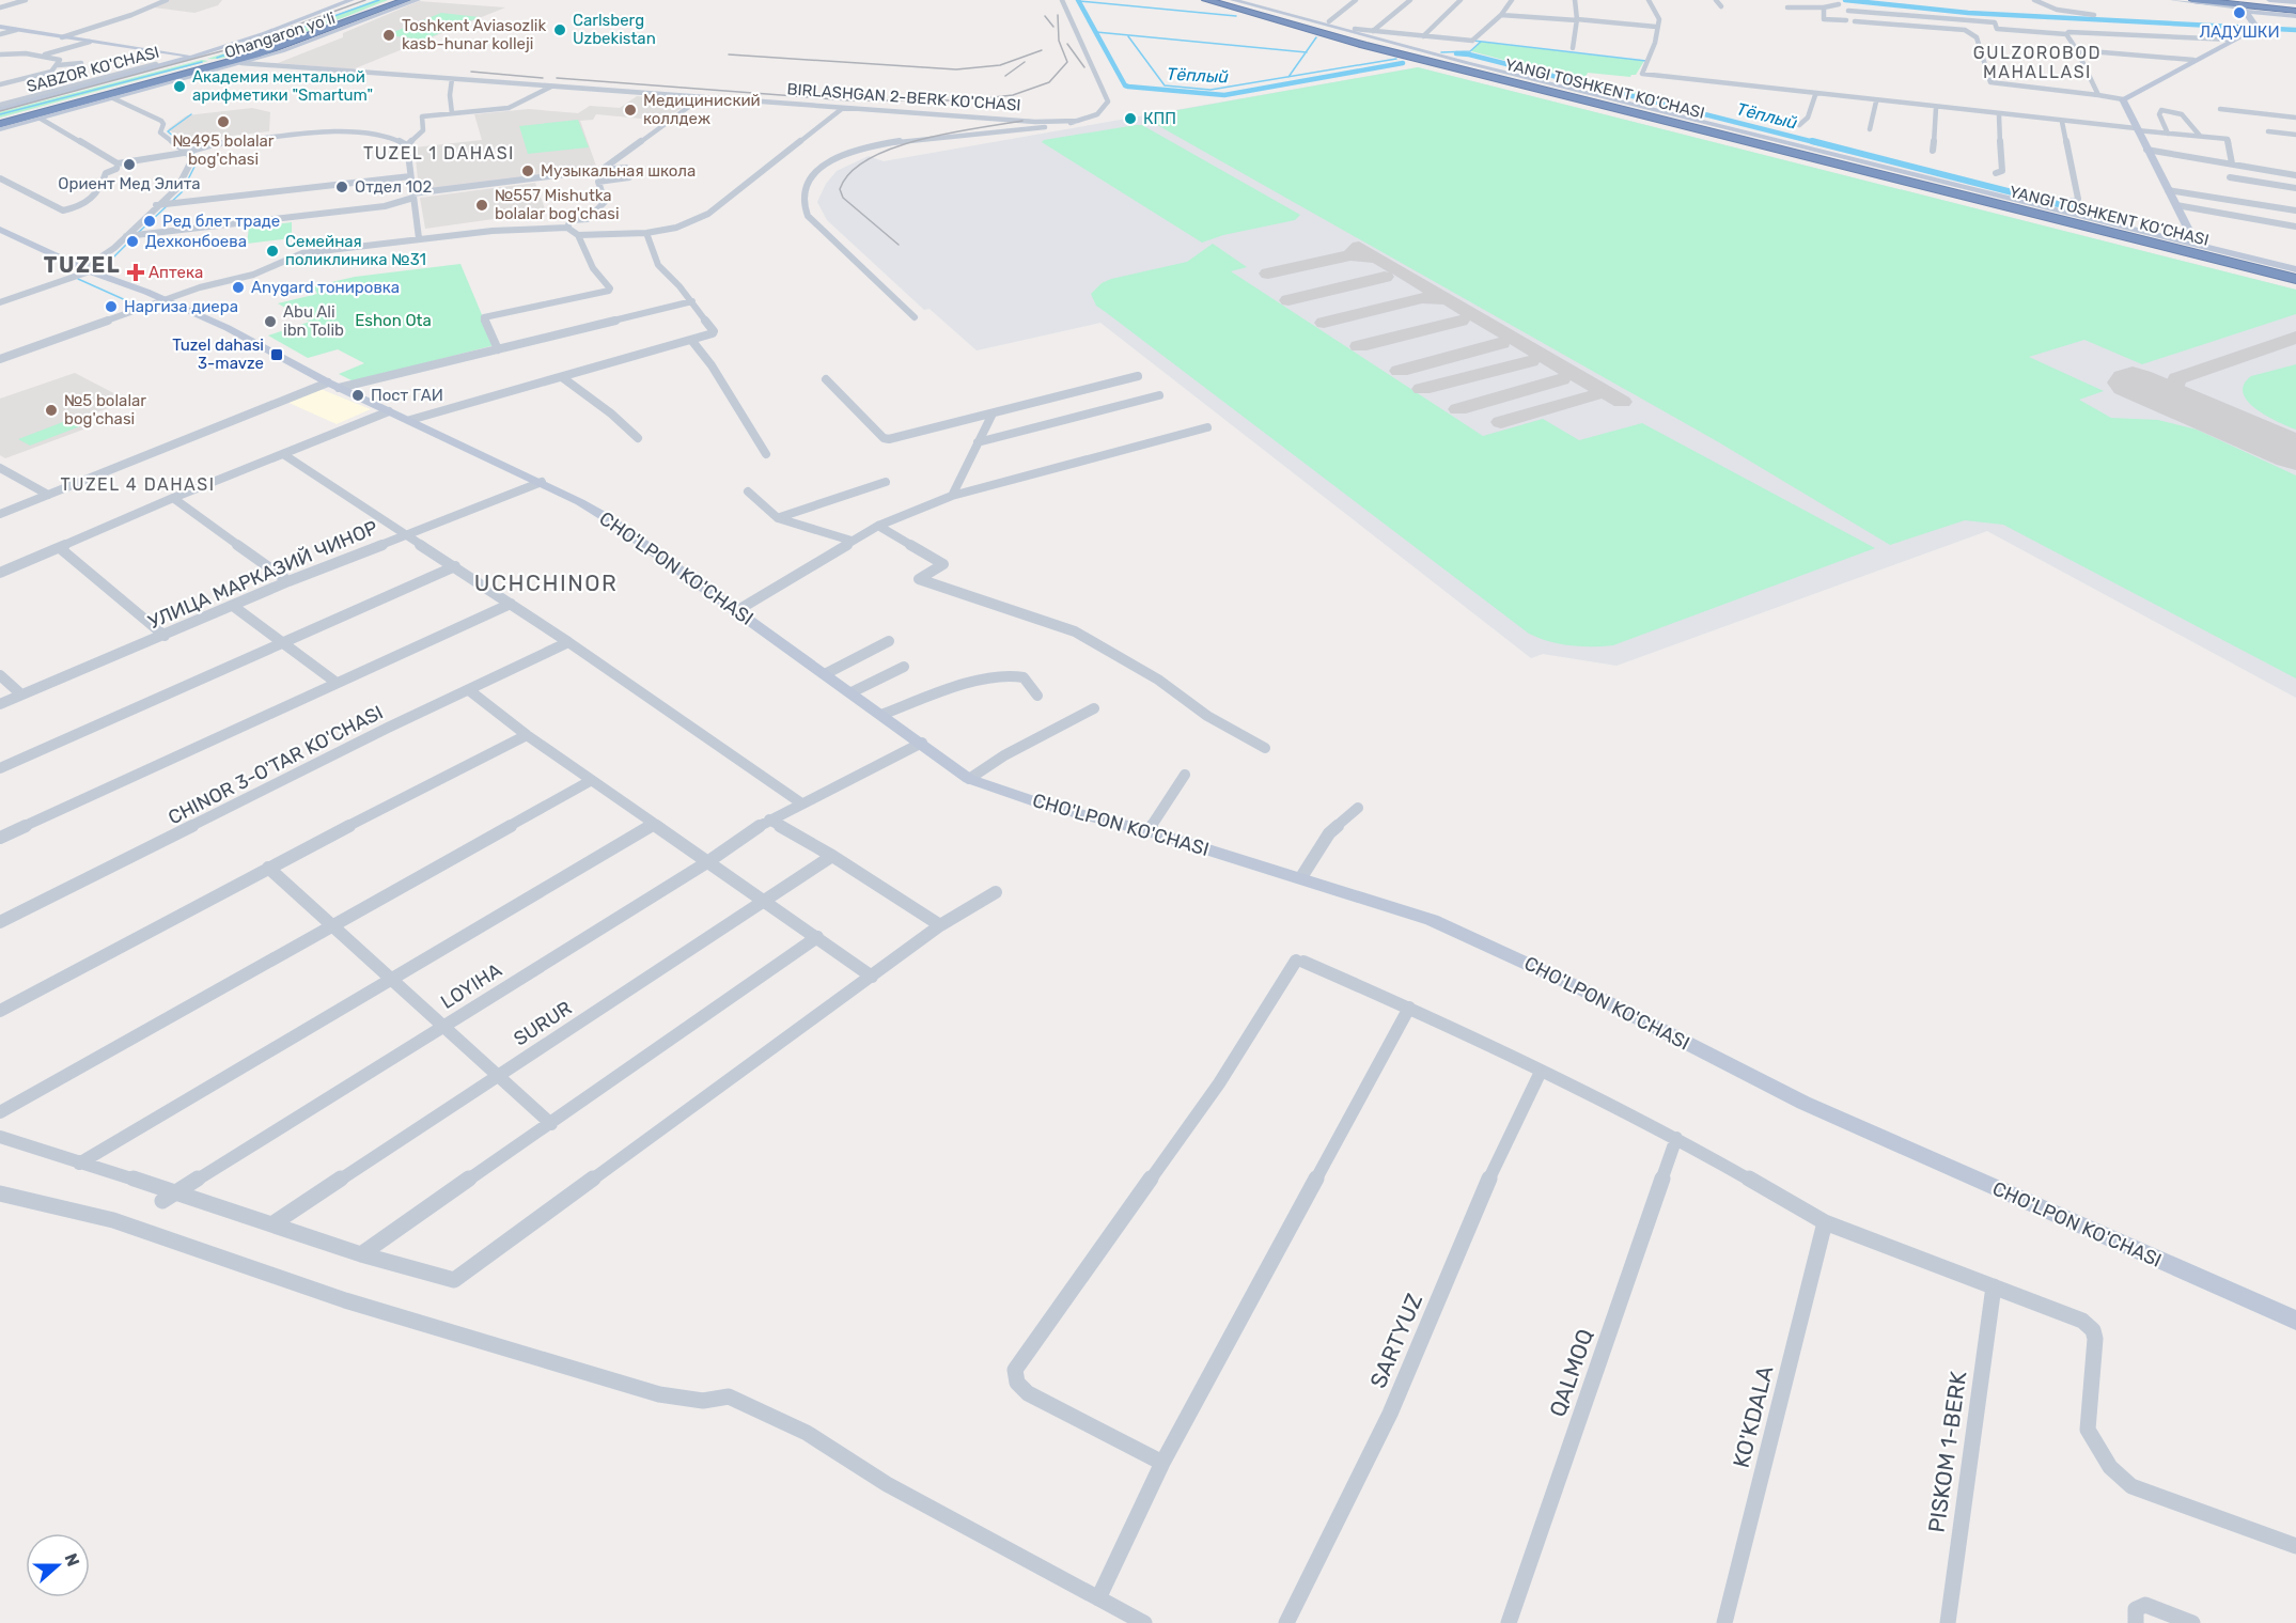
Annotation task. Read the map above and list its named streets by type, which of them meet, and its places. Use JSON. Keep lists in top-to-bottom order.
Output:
{
  "streets": {
    "highway": ["Ohangaron yoʻli", "YANGI TOSHKENT KO‘CHASI"],
    "main road": ["SABZOR KO'CHASI", "BIRLASHGAN 2-BERK KO'CHASI", "CHO'LPON KO'CHASI"],
    "street": [
      "УЛИЦА МАРКАЗИЙ ЧИНОР",
      "CHINOR 3-O'TAR KO'CHASI",
      "LOYIHA",
      "SURUR",
      "SARTYUZ",
      "QALMOQ",
      "KO'KDALA",
      "PISKOM 1-BERK"
    ]
  },
  "crossings": [
    ["Ohangaron yoʻli", "BIRLASHGAN 2-BERK KO'CHASI"],
    ["SABZOR KO'CHASI", "BIRLASHGAN 2-BERK KO'CHASI"],
    ["CHO'LPON KO'CHASI", "УЛИЦА МАРКАЗИЙ ЧИНОР"],
    ["CHO'LPON KO'CHASI", "LOYIHA"]
  ],
  "districts": [
    "GULZOROBOD MAHALLASI",
    "TUZEL 1 DAHASI",
    "TUZEL",
    "TUZEL 4 DAHASI",
    "UCHCHINOR"
  ],
  "water": ["Тёплый"],
  "parks": ["Eshon Ota"],
  "places": {
    "other": [
      "ЛАДУШКИ",
      "Carlsberg Uzbekistan",
      "Toshkent Aviasozlik kasb-hunar kolleji",
      "Академия ментальной арифметики \"Smartum\"",
      "Медициниский коллдеж",
      "КПП",
      "№495 bolalar bog'chasi",
      "Ориент Мед Элита",
      "Музыкальная школа",
      "Отдел 102",
      "№557 Mishutka bolalar bog'chasi",
      "Ред блет траде",
      "Дехконбоева",
      "Семейная поликлиника №31",
      "Anygard тонировка",
      "Наргиза диера",
      "Abu Ali ibn Tolib",
      "Пост ГАИ",
      "№5 bolalar bog'chasi"
    ],
    "health": ["Аптека"],
    "transit": ["Tuzel dahasi 3-mavze"]
  },
  "north": "right"
}
